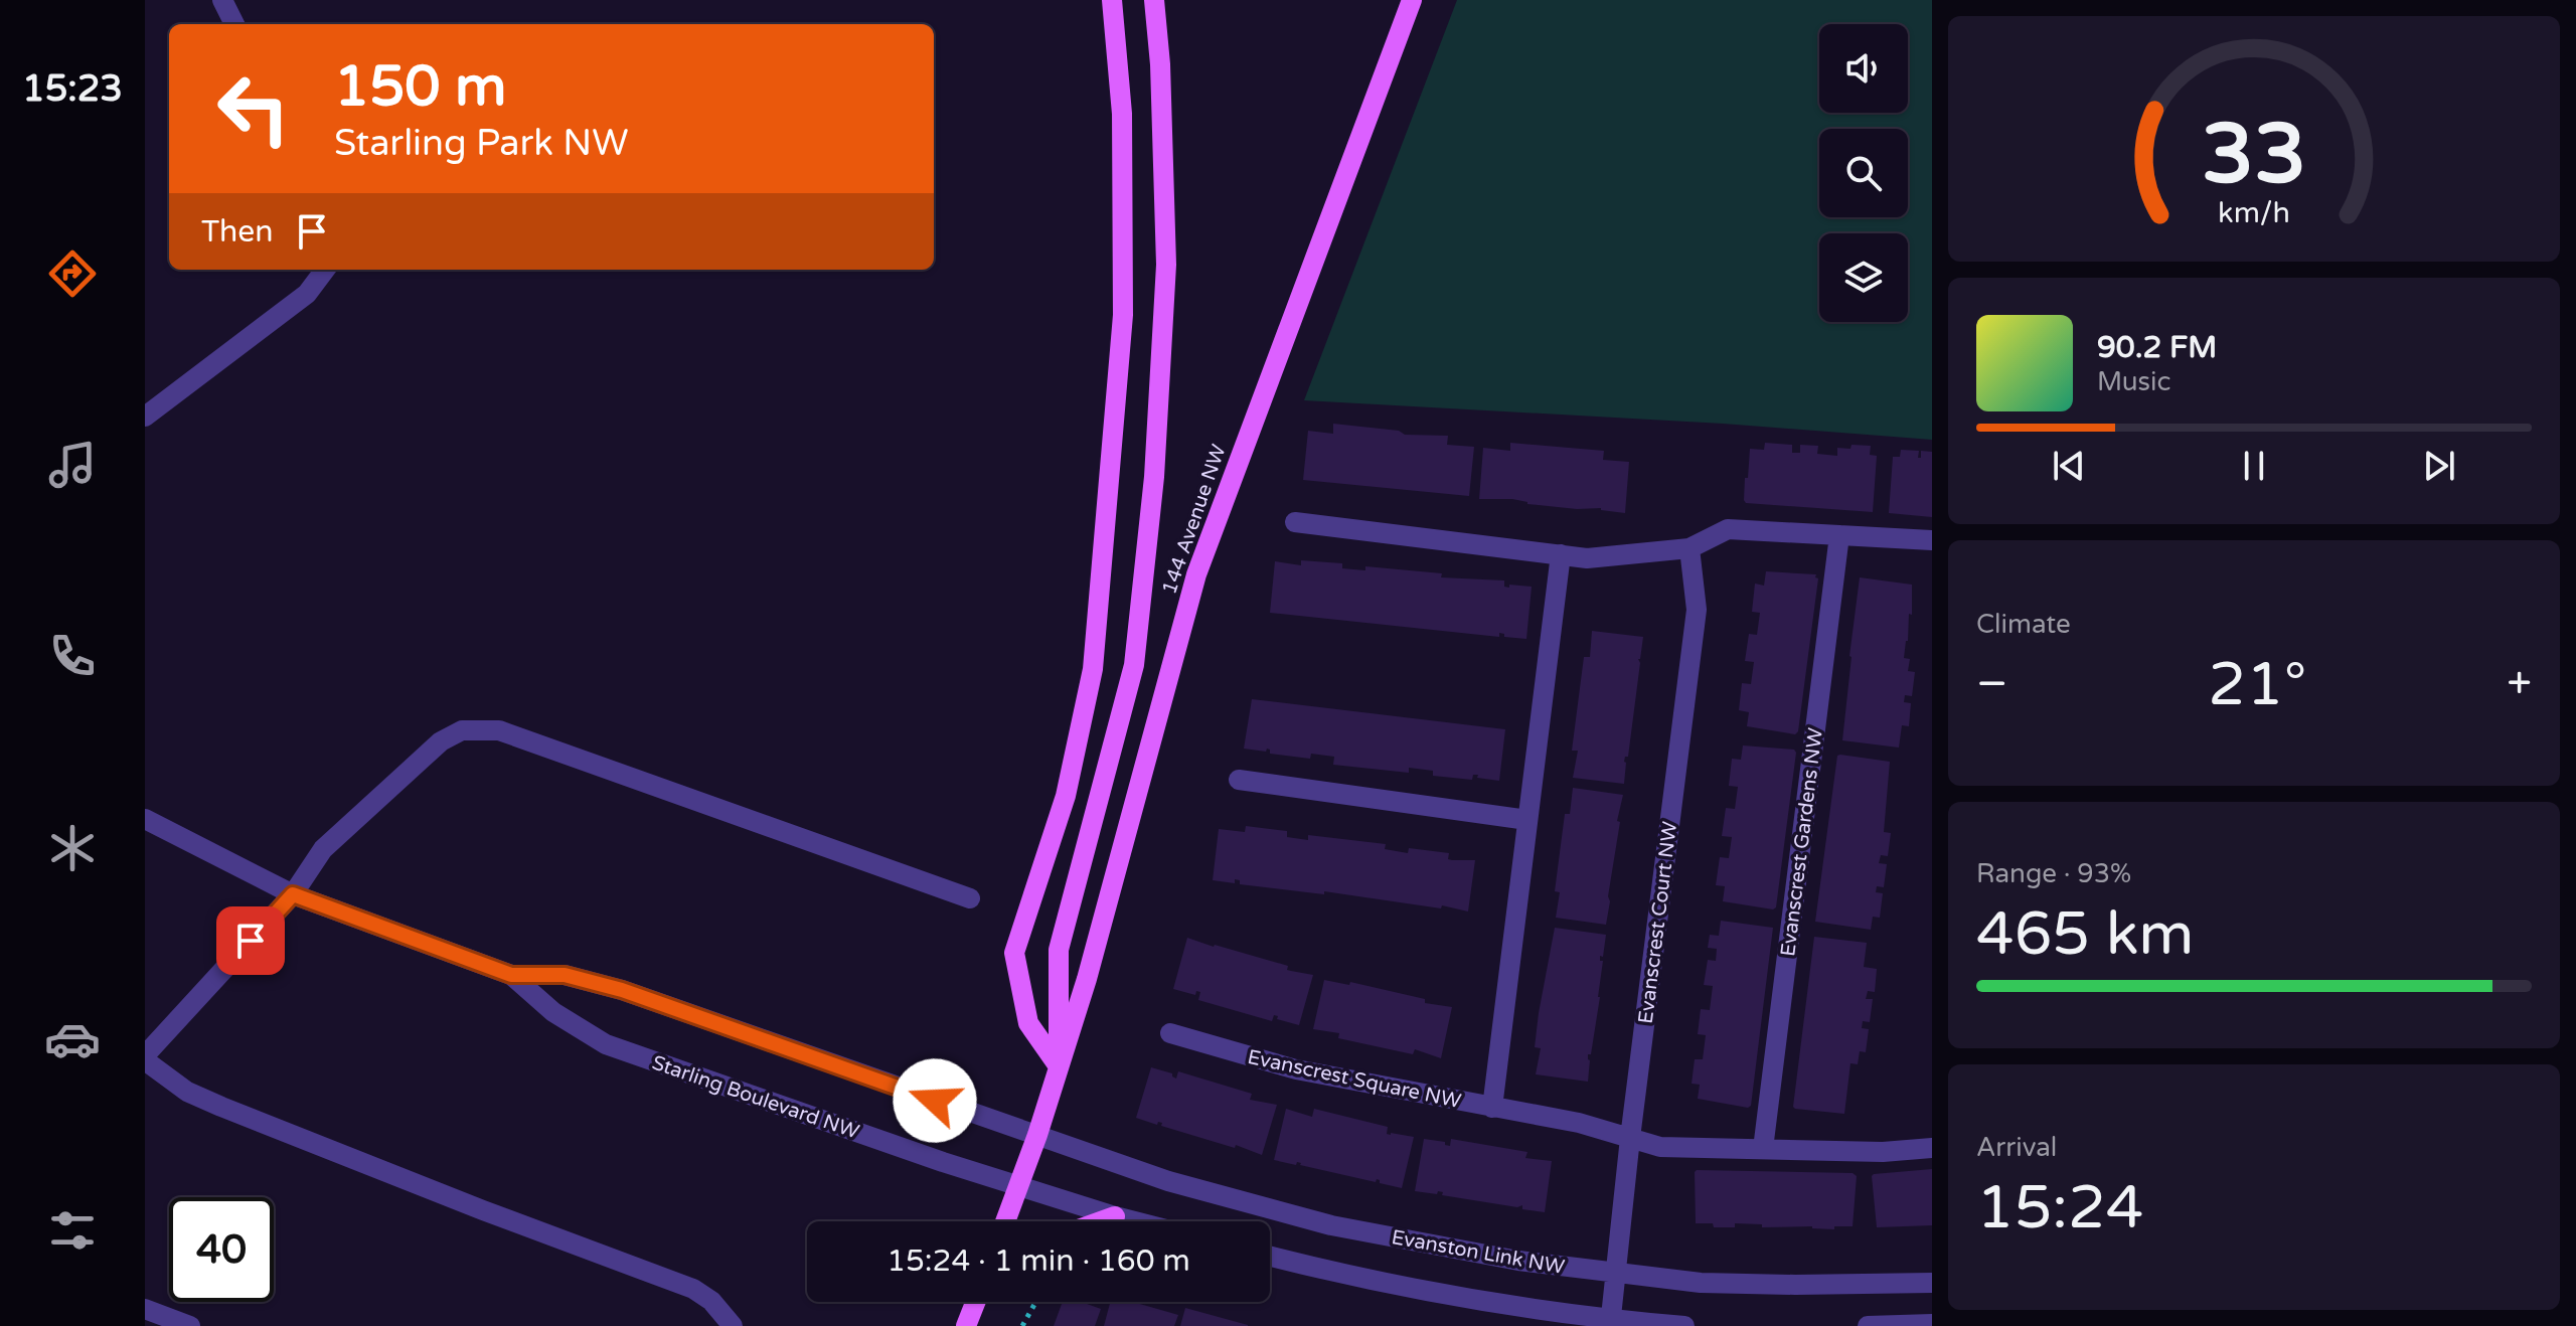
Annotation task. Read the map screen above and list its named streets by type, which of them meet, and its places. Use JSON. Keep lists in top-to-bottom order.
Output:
{
  "streets": {
    "main road": ["144 Avenue NW"],
    "street": [
      "Evanscrest Gardens NW",
      "Evanscrest Court NW",
      "Evanscrest Square NW",
      "Starling Boulevard NW",
      "Evanston Link NW"
    ]
  },
  "crossings": [
    ["144 Avenue NW", "Starling Boulevard NW"],
    ["144 Avenue NW", "Evanston Link NW"],
    ["Evanscrest Court NW", "Evanscrest Square NW"],
    ["Evanscrest Court NW", "Evanston Link NW"],
    ["Starling Boulevard NW", "Evanston Link NW"]
  ],
  "page": {
    "tabs": "15:23",
    "turn": ["150 m", "Starling Park NW"],
    "then": "Then",
    "song": ["90.2 FM", "Music"],
    "tile": [
      "Climate",
      ["Range · 93%", "465 km"],
      ["Arrival", "15:24"]
    ],
    "heat": ["−", "21°", "+"],
    "limit": "40",
    "trip": "15:24 · 1 min · 160 m",
    "gauge": ["33", "km/h"]
  }
}
